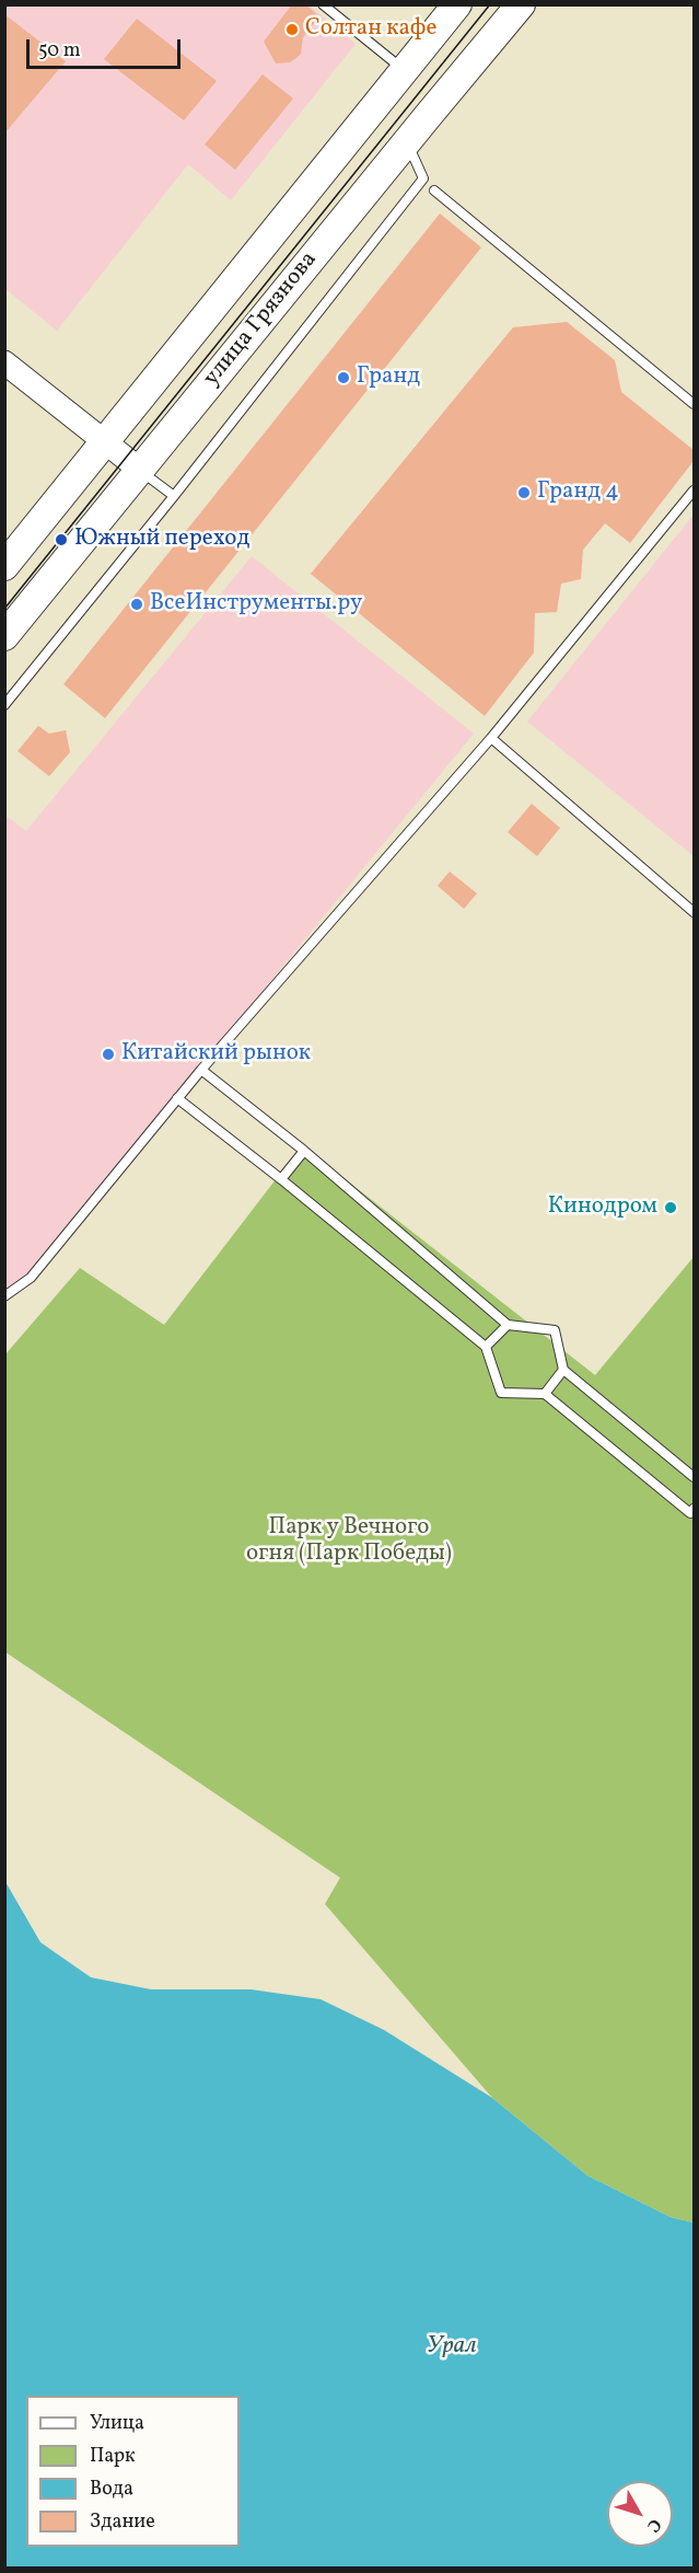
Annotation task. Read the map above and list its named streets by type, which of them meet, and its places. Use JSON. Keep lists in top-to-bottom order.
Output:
{
  "streets": {
    "main road": ["улица Грязнова"]
  },
  "water": ["Урал"],
  "parks": ["Парк у Вечного огня (Парк Победы)"],
  "places": [
    "Солтан кафе",
    "Гранд",
    "Гранд 4",
    "Южный переход",
    "ВсеИнструменты.ру",
    "Китайский рынок",
    "Кинодром"
  ],
  "legend": [
    "Улица",
    "Парк",
    "Вода",
    "Здание"
  ],
  "scale_bar": "50 m",
  "north": "bottom right"
}
